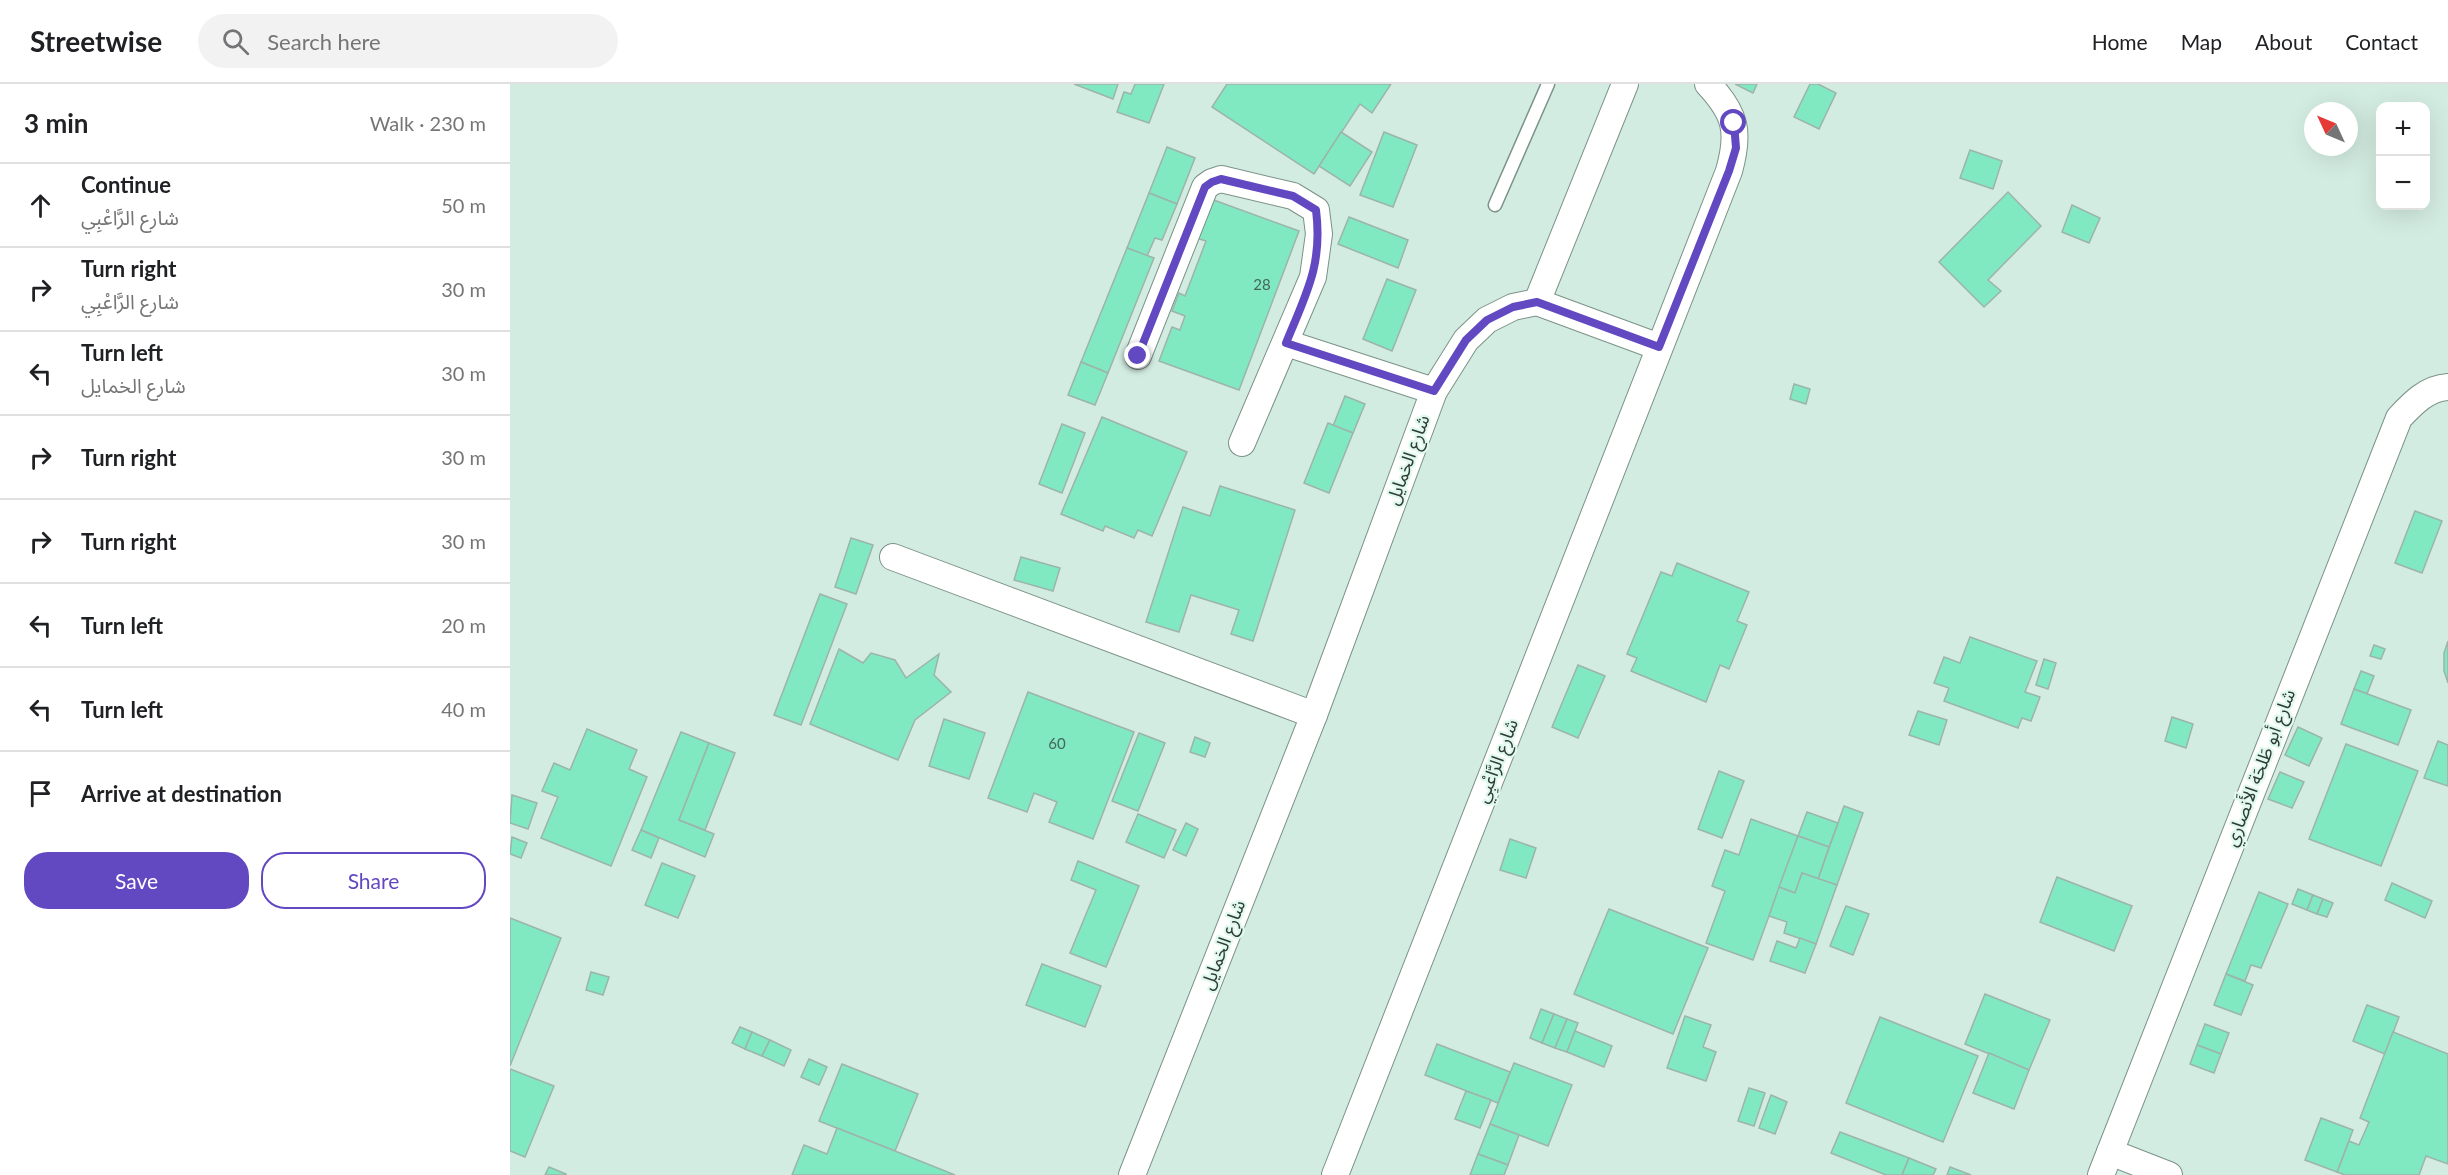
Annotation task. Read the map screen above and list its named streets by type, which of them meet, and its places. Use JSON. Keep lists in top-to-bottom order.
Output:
{
  "streets": {
    "street": ["شارع الخمايل", "شارع الرَّاعْبِي", "شارع أبو طَلحَة الأَنصاري"]
  },
  "house_numbers": ["28", "60"],
  "north": "top left",
  "page": {
    "header": "Streetwise",
    "search": "Search here",
    "nav": [
      "Home",
      "Map",
      "About",
      "Contact"
    ],
    "heading": ["3 min", "Walk · 230 m"],
    "map_buttons": ["+", "−"],
    "list": [
      ["Continue", "شارع الرَّاعْبِي", "50 m"],
      ["Turn right", "شارع الرَّاعْبِي", "30 m"],
      ["Turn left", "شارع الخمايل", "30 m"],
      ["Turn right", "30 m"],
      ["Turn right", "30 m"],
      ["Turn left", "20 m"],
      ["Turn left", "40 m"],
      "Arrive at destination"
    ],
    "buttons": ["Save", "Share"]
  }
}
